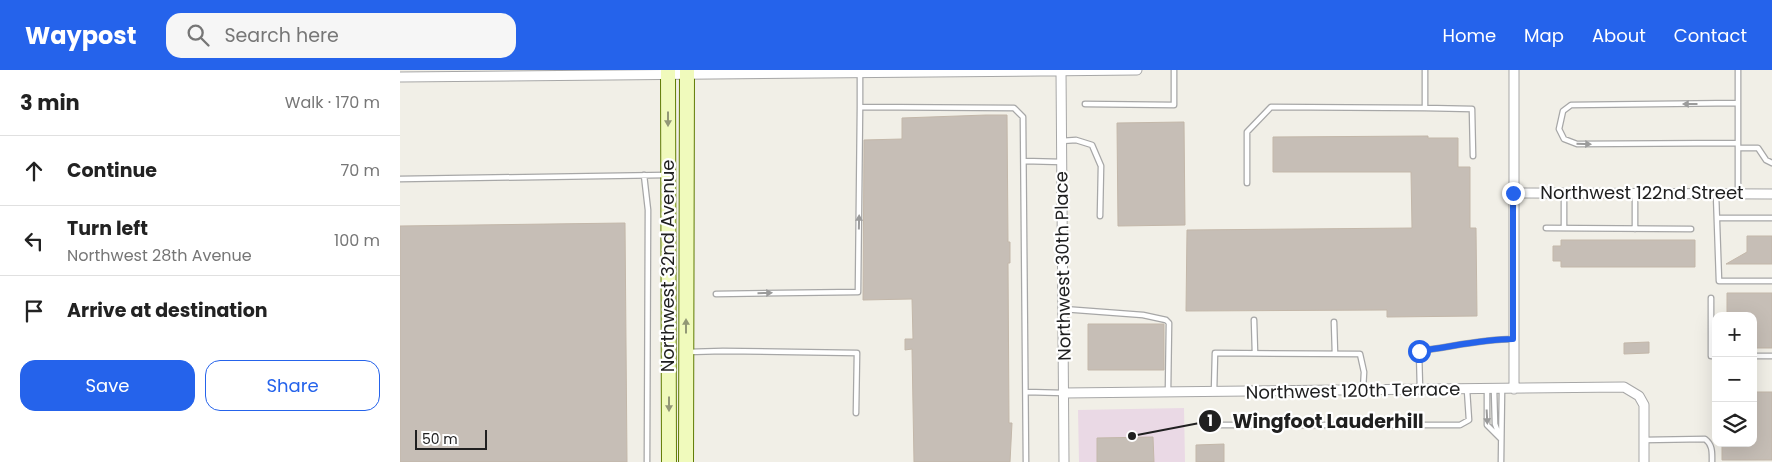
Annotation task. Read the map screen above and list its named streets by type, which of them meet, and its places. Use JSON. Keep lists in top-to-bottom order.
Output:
{
  "streets": {
    "main road": ["Northwest 32nd Avenue"],
    "street": ["Northwest 122nd Street", "Northwest 30th Place", "Northwest 120th Terrace"]
  },
  "crossings": [
    ["Northwest 30th Place", "Northwest 120th Terrace"]
  ],
  "places": ["Wingfoot Lauderhill"],
  "scale_bar": "50 m",
  "page": {
    "header": "Waypost",
    "search": "Search here",
    "nav": [
      "Home",
      "Map",
      "About",
      "Contact"
    ],
    "heading": ["3 min", "Walk · 170 m"],
    "list": [
      ["Continue", "70 m"],
      ["Turn left", "Northwest 28th Avenue", "100 m"],
      "Arrive at destination"
    ],
    "map_buttons": ["+", "−"],
    "buttons": ["Save", "Share"],
    "scale": "50 m"
  }
}
